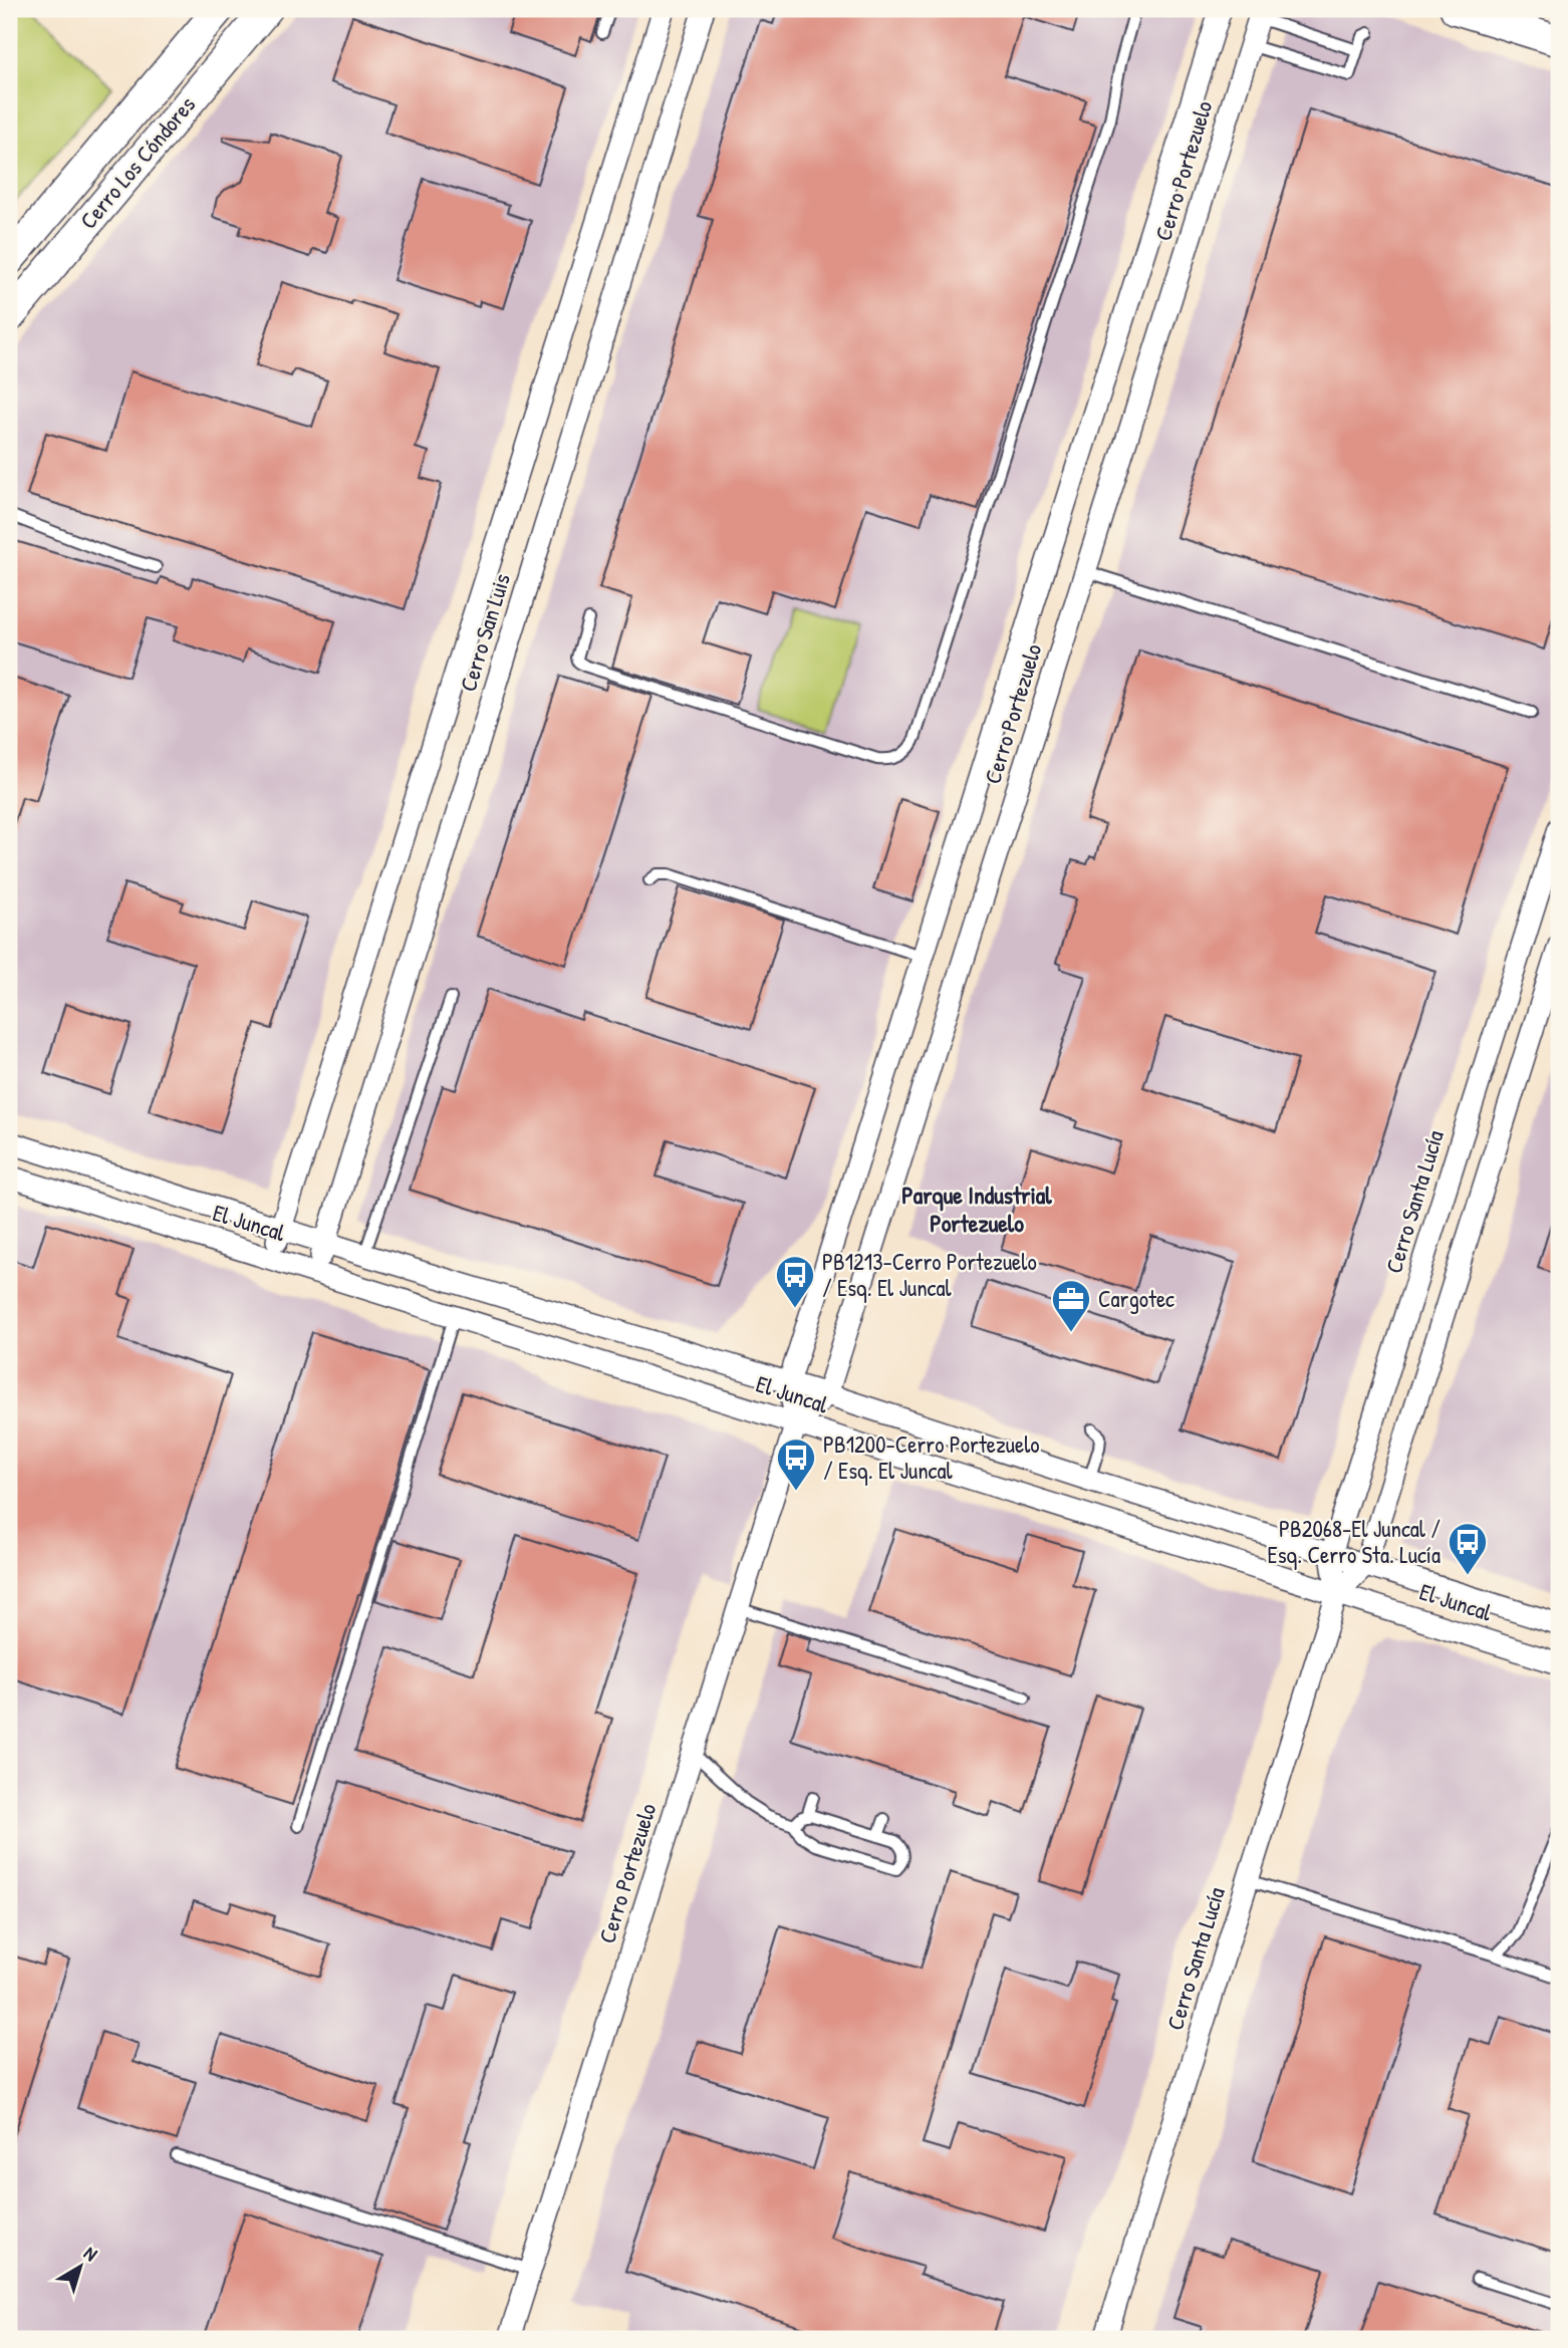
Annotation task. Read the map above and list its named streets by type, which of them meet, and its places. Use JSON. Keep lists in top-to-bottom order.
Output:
{
  "streets": {
    "street": [
      "Cerro Los Cóndores",
      "Cerro Portezuelo",
      "Cerro San Luis",
      "Cerro Santa Lucía",
      "El Juncal"
    ]
  },
  "crossings": [
    ["Cerro Portezuelo", "El Juncal"],
    ["Cerro San Luis", "El Juncal"],
    ["Cerro Santa Lucía", "El Juncal"]
  ],
  "districts": ["Parque Industrial Portezuelo"],
  "places": {
    "bus stop": ["PB1213-Cerro Portezuelo / Esq. El Juncal", "PB1200-Cerro Portezuelo / Esq. El Juncal", "PB2068-El Juncal / Esq. Cerro Sta. Lucía"],
    "office": ["Cargotec"]
  },
  "north": "top right"
}
